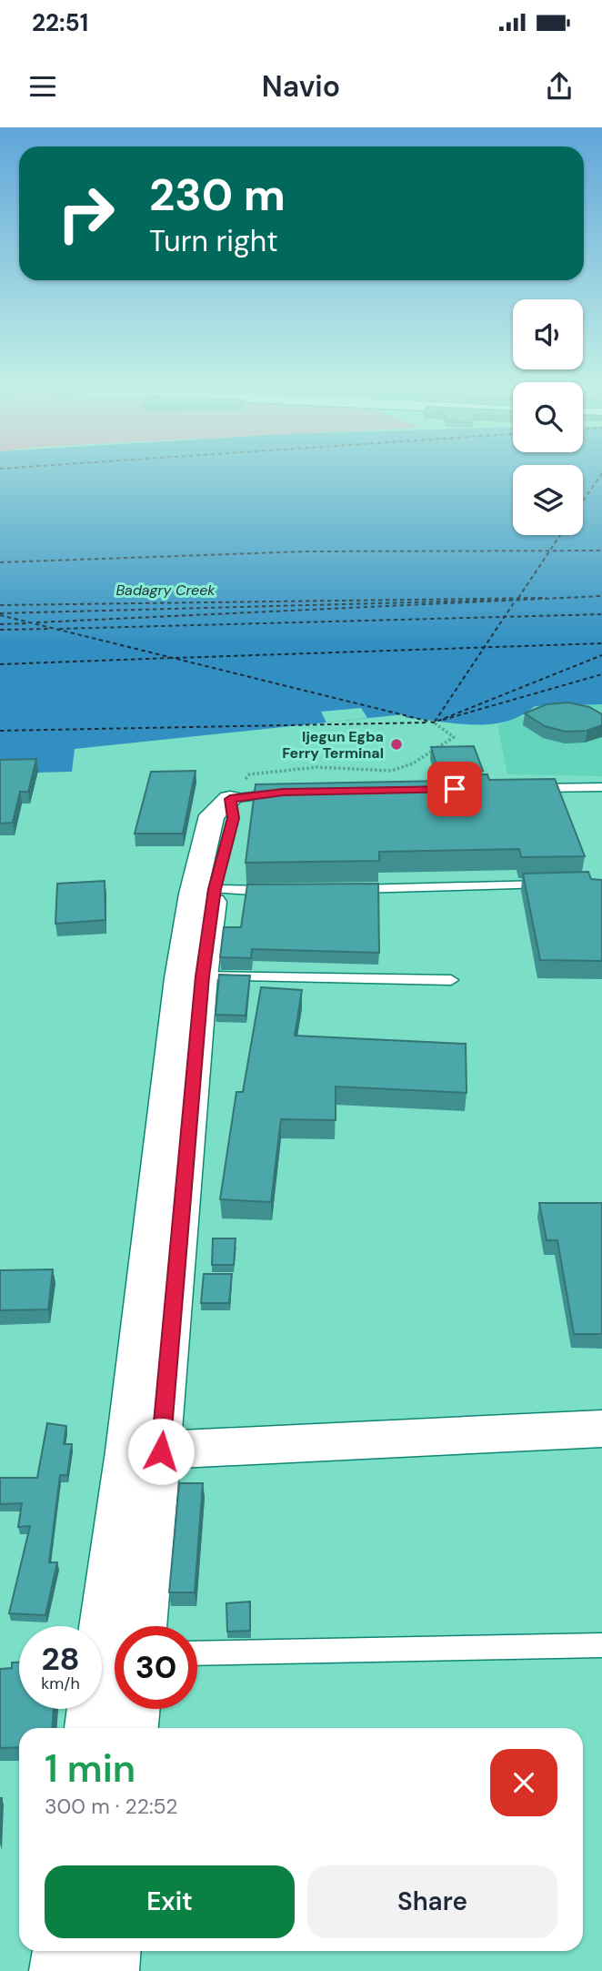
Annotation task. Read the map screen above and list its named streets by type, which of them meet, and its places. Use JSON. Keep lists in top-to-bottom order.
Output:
{
  "water": ["Badagry Creek"],
  "places": ["Ijegun Egba Ferry Terminal"],
  "page": {
    "status": "22:51",
    "header": "Navio",
    "turn": ["230 m", "Turn right"],
    "speed": "28 km/h",
    "limit": "30",
    "heading": ["1 min", "300 m · 22:52"],
    "buttons": ["Exit", "Share"]
  }
}
